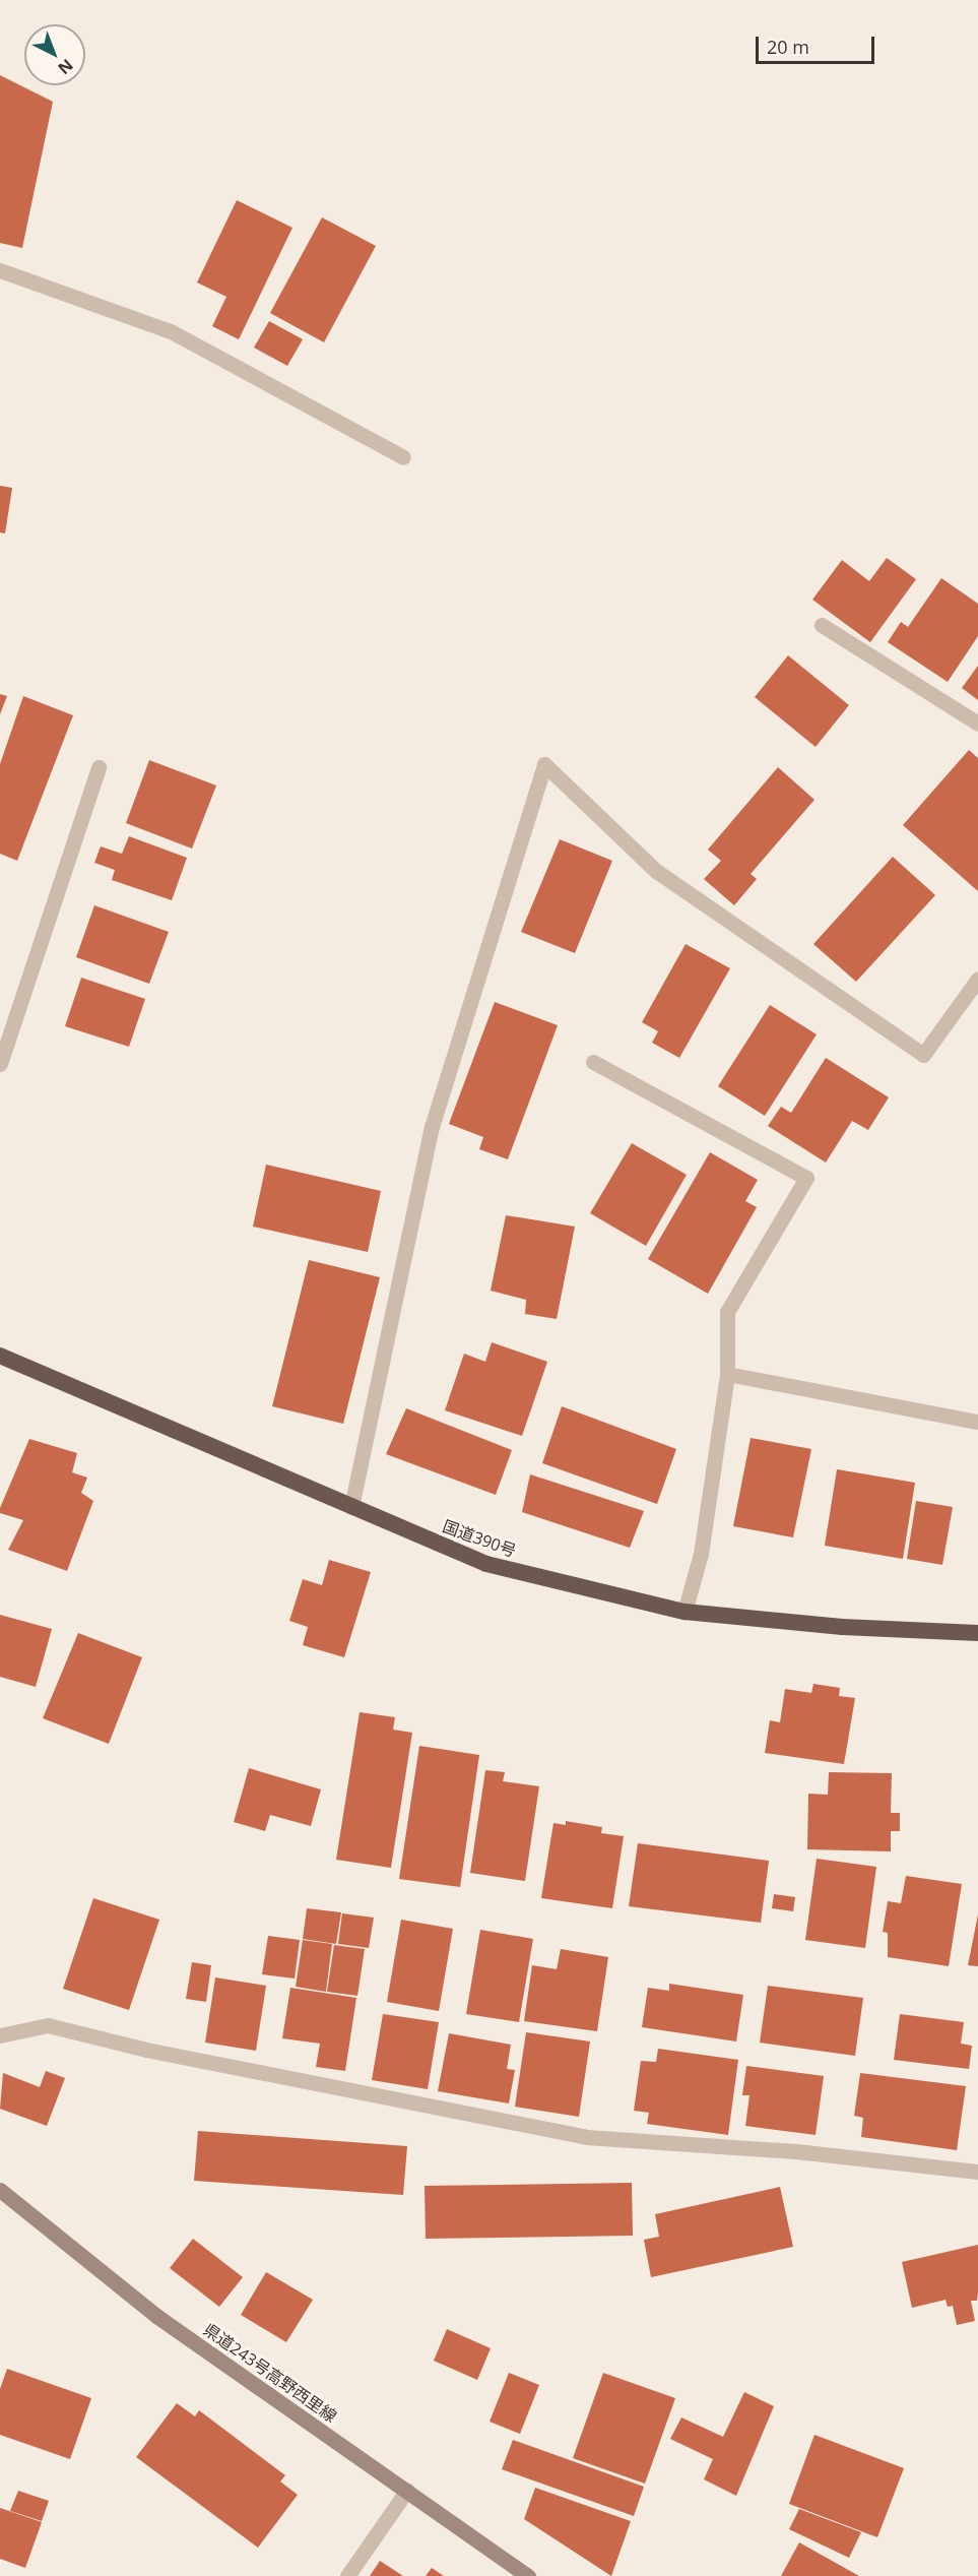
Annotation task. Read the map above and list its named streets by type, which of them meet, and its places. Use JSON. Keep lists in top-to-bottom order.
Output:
{
  "streets": {
    "highway": ["国道390号"],
    "main road": ["県道243号高野西里線"]
  },
  "scale_bar": "20 m",
  "north": "bottom right"
}
